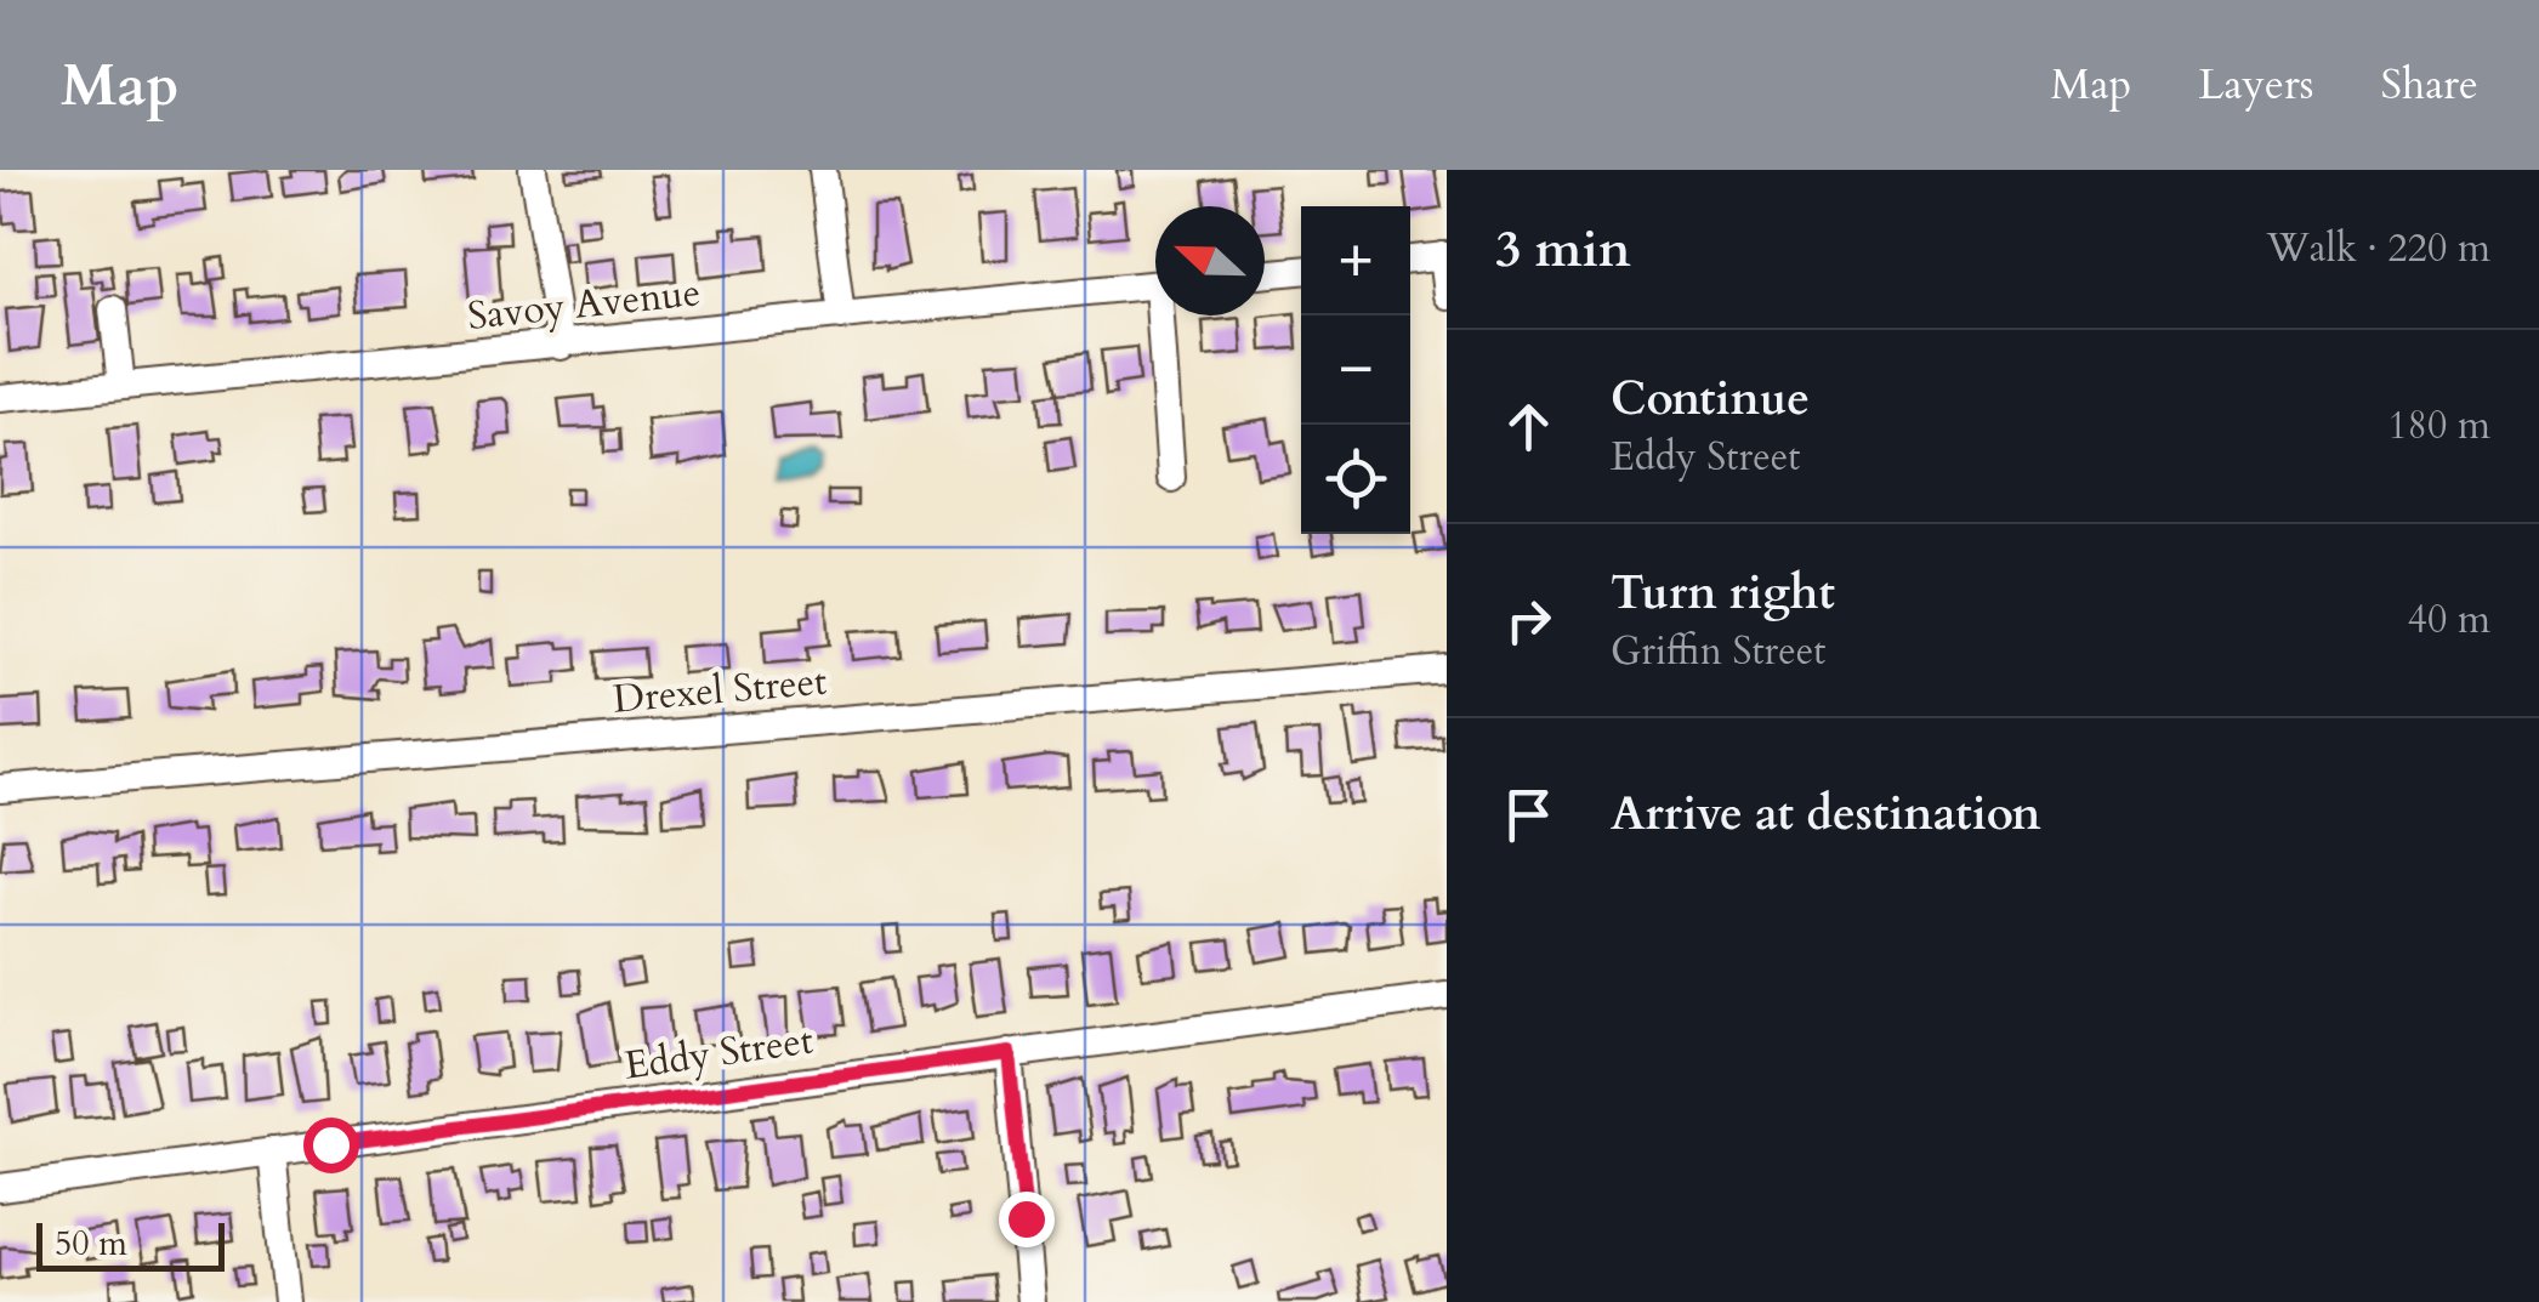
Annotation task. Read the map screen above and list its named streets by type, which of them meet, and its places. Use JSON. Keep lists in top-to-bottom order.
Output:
{
  "streets": {
    "street": ["Savoy Avenue", "Drexel Street", "Eddy Street"]
  },
  "scale_bar": "50 m",
  "north": "left",
  "page": {
    "header": "Map",
    "nav": ["Map", "Layers", "Share"],
    "heading": ["3 min", "Walk · 220 m"],
    "map_buttons": ["+", "−"],
    "list": [
      ["Continue", "Eddy Street", "180 m"],
      ["Turn right", "Griffin Street", "40 m"],
      "Arrive at destination"
    ],
    "scale": "50 m"
  }
}
